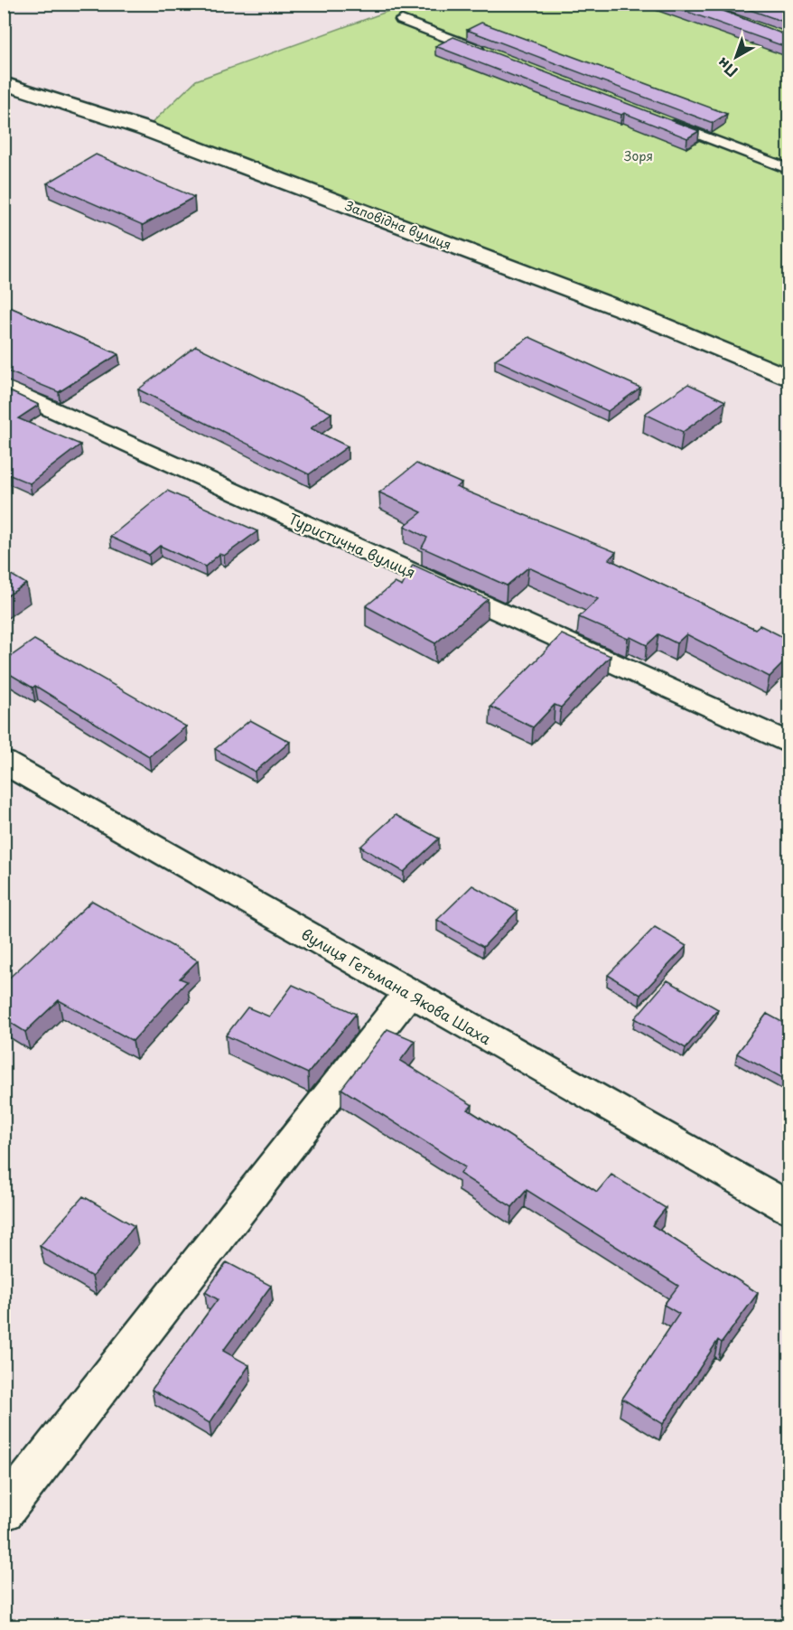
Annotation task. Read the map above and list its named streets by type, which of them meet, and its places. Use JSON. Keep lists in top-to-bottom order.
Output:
{
  "streets": {
    "street": ["Заповідна вулиця", "Туристична вулиця", "вулиця Гетьмана Якова Шаха"]
  },
  "parks": ["Зоря"],
  "north": "bottom left"
}
